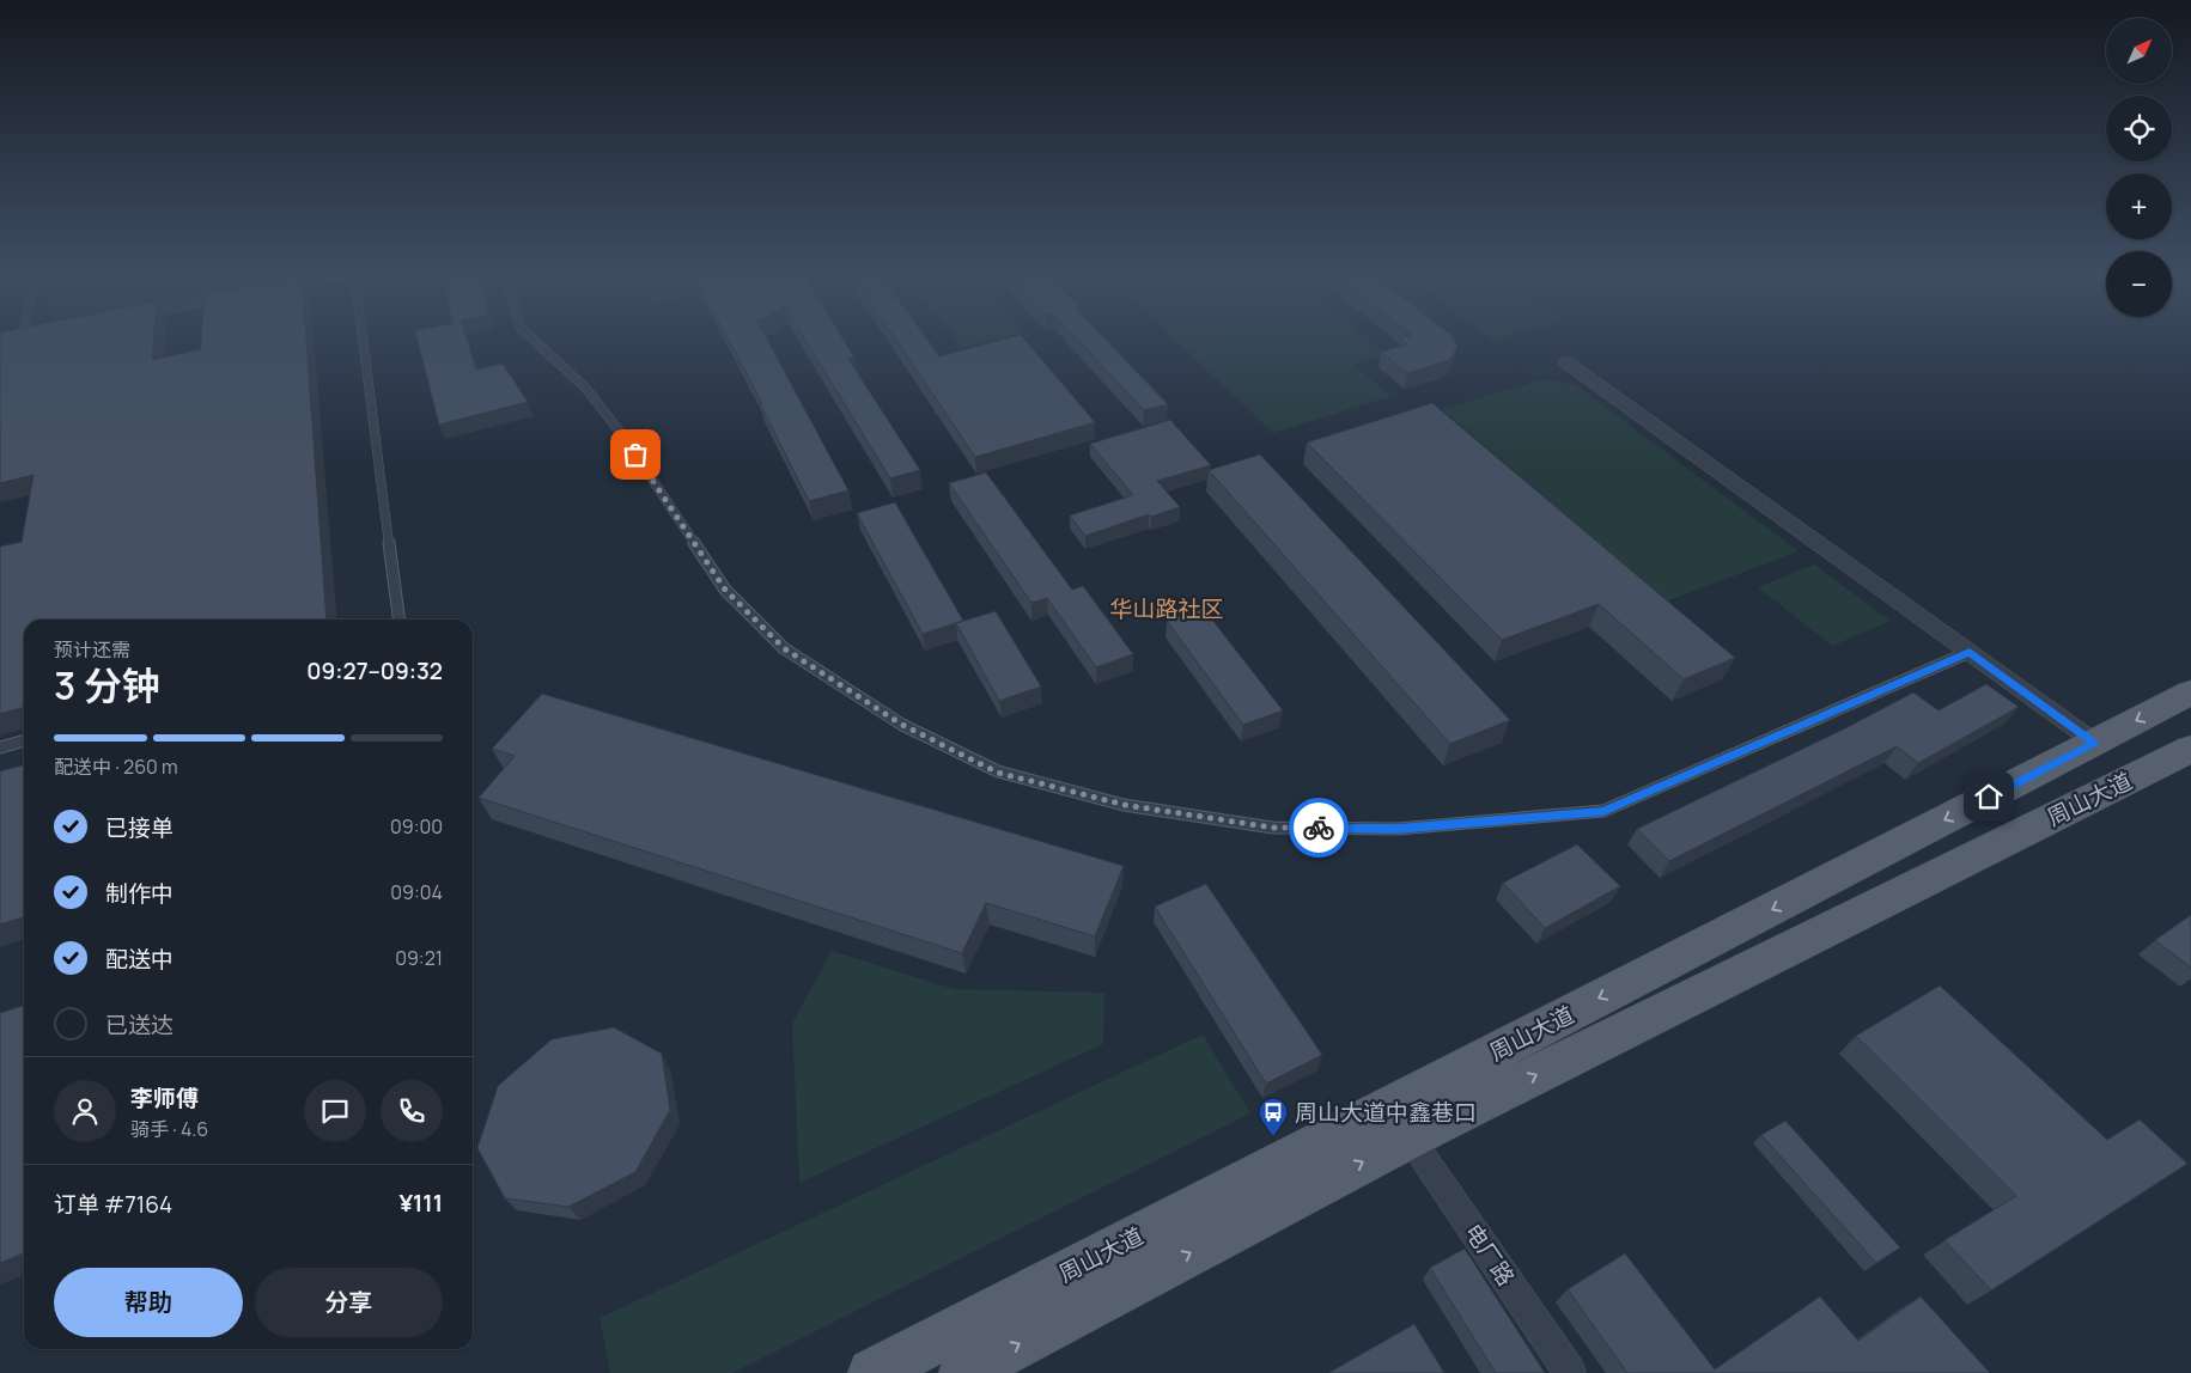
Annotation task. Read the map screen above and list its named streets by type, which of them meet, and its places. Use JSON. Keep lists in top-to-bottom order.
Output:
{
  "streets": {
    "main road": ["周山大道"],
    "street": ["电厂路"]
  },
  "crossings": [
    ["周山大道", "电厂路"]
  ],
  "districts": ["华山路社区"],
  "places": {
    "bus stop": ["周山大道中鑫巷口"]
  },
  "north": "top right",
  "page": {
    "map_buttons": ["+", "−"],
    "heading": ["3 分钟", "预计还需", "09:27–09:32"],
    "panel": [
      "李师傅",
      "骑手 · 4.6",
      "订单 #7164",
      "¥111"
    ],
    "bar": "配送中 · 260 m",
    "list": [
      ["已接单", "09:00"],
      ["制作中", "09:04"],
      ["配送中", "09:21"],
      "已送达"
    ],
    "buttons": ["帮助", "分享"]
  }
}
